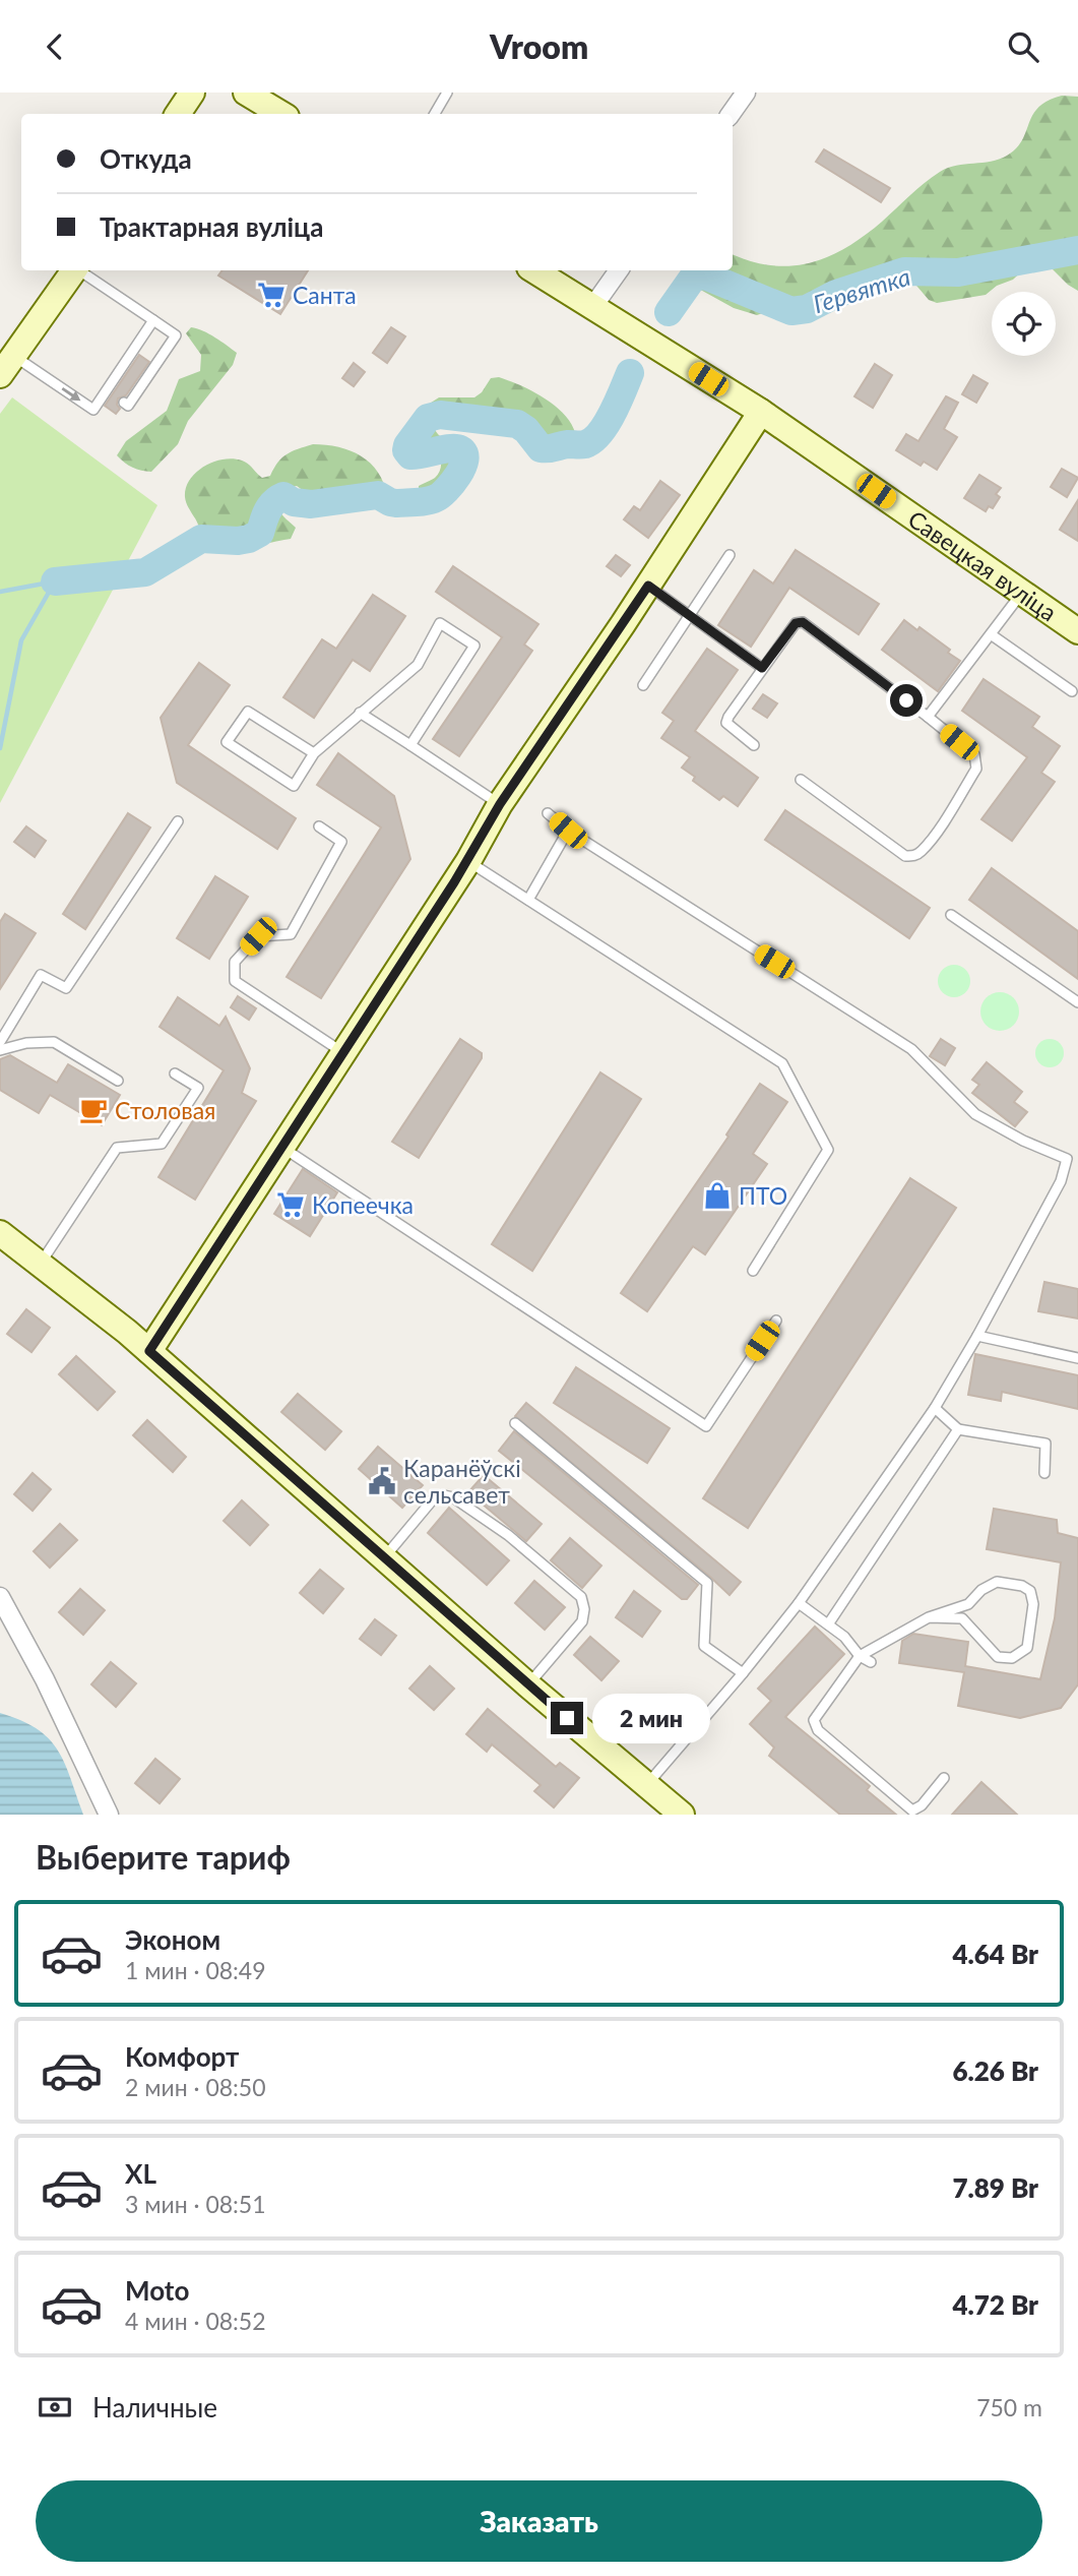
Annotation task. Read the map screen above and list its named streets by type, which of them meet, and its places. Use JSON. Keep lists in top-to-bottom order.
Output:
{
  "streets": {
    "street": ["Савецкая вуліца"]
  },
  "water": ["Гервятка"],
  "places": {
    "supermarket": ["Санта", "Копеечка"],
    "cafe": ["Столовая"],
    "shop": ["ПТО"],
    "public building": ["Каранёўскі сельсавет"]
  },
  "page": {
    "header": "Vroom",
    "banner": ["Откуда", "Трактарная вуліца"],
    "bubble": "2 мин",
    "heading": "Выберите тариф",
    "list": [
      {
        "name": "Эконом",
        "note": "1 мин · 08:49",
        "value": "4.64 Br"
      },
      {
        "name": "Комфорт",
        "note": "2 мин · 08:50",
        "value": "6.26 Br"
      },
      {
        "name": "XL",
        "note": "3 мин · 08:51",
        "value": "7.89 Br"
      },
      {
        "name": "Moto",
        "note": "4 мин · 08:52",
        "value": "4.72 Br"
      }
    ],
    "pay": ["Наличные", "750 m"],
    "buttons": "Заказать"
  }
}
